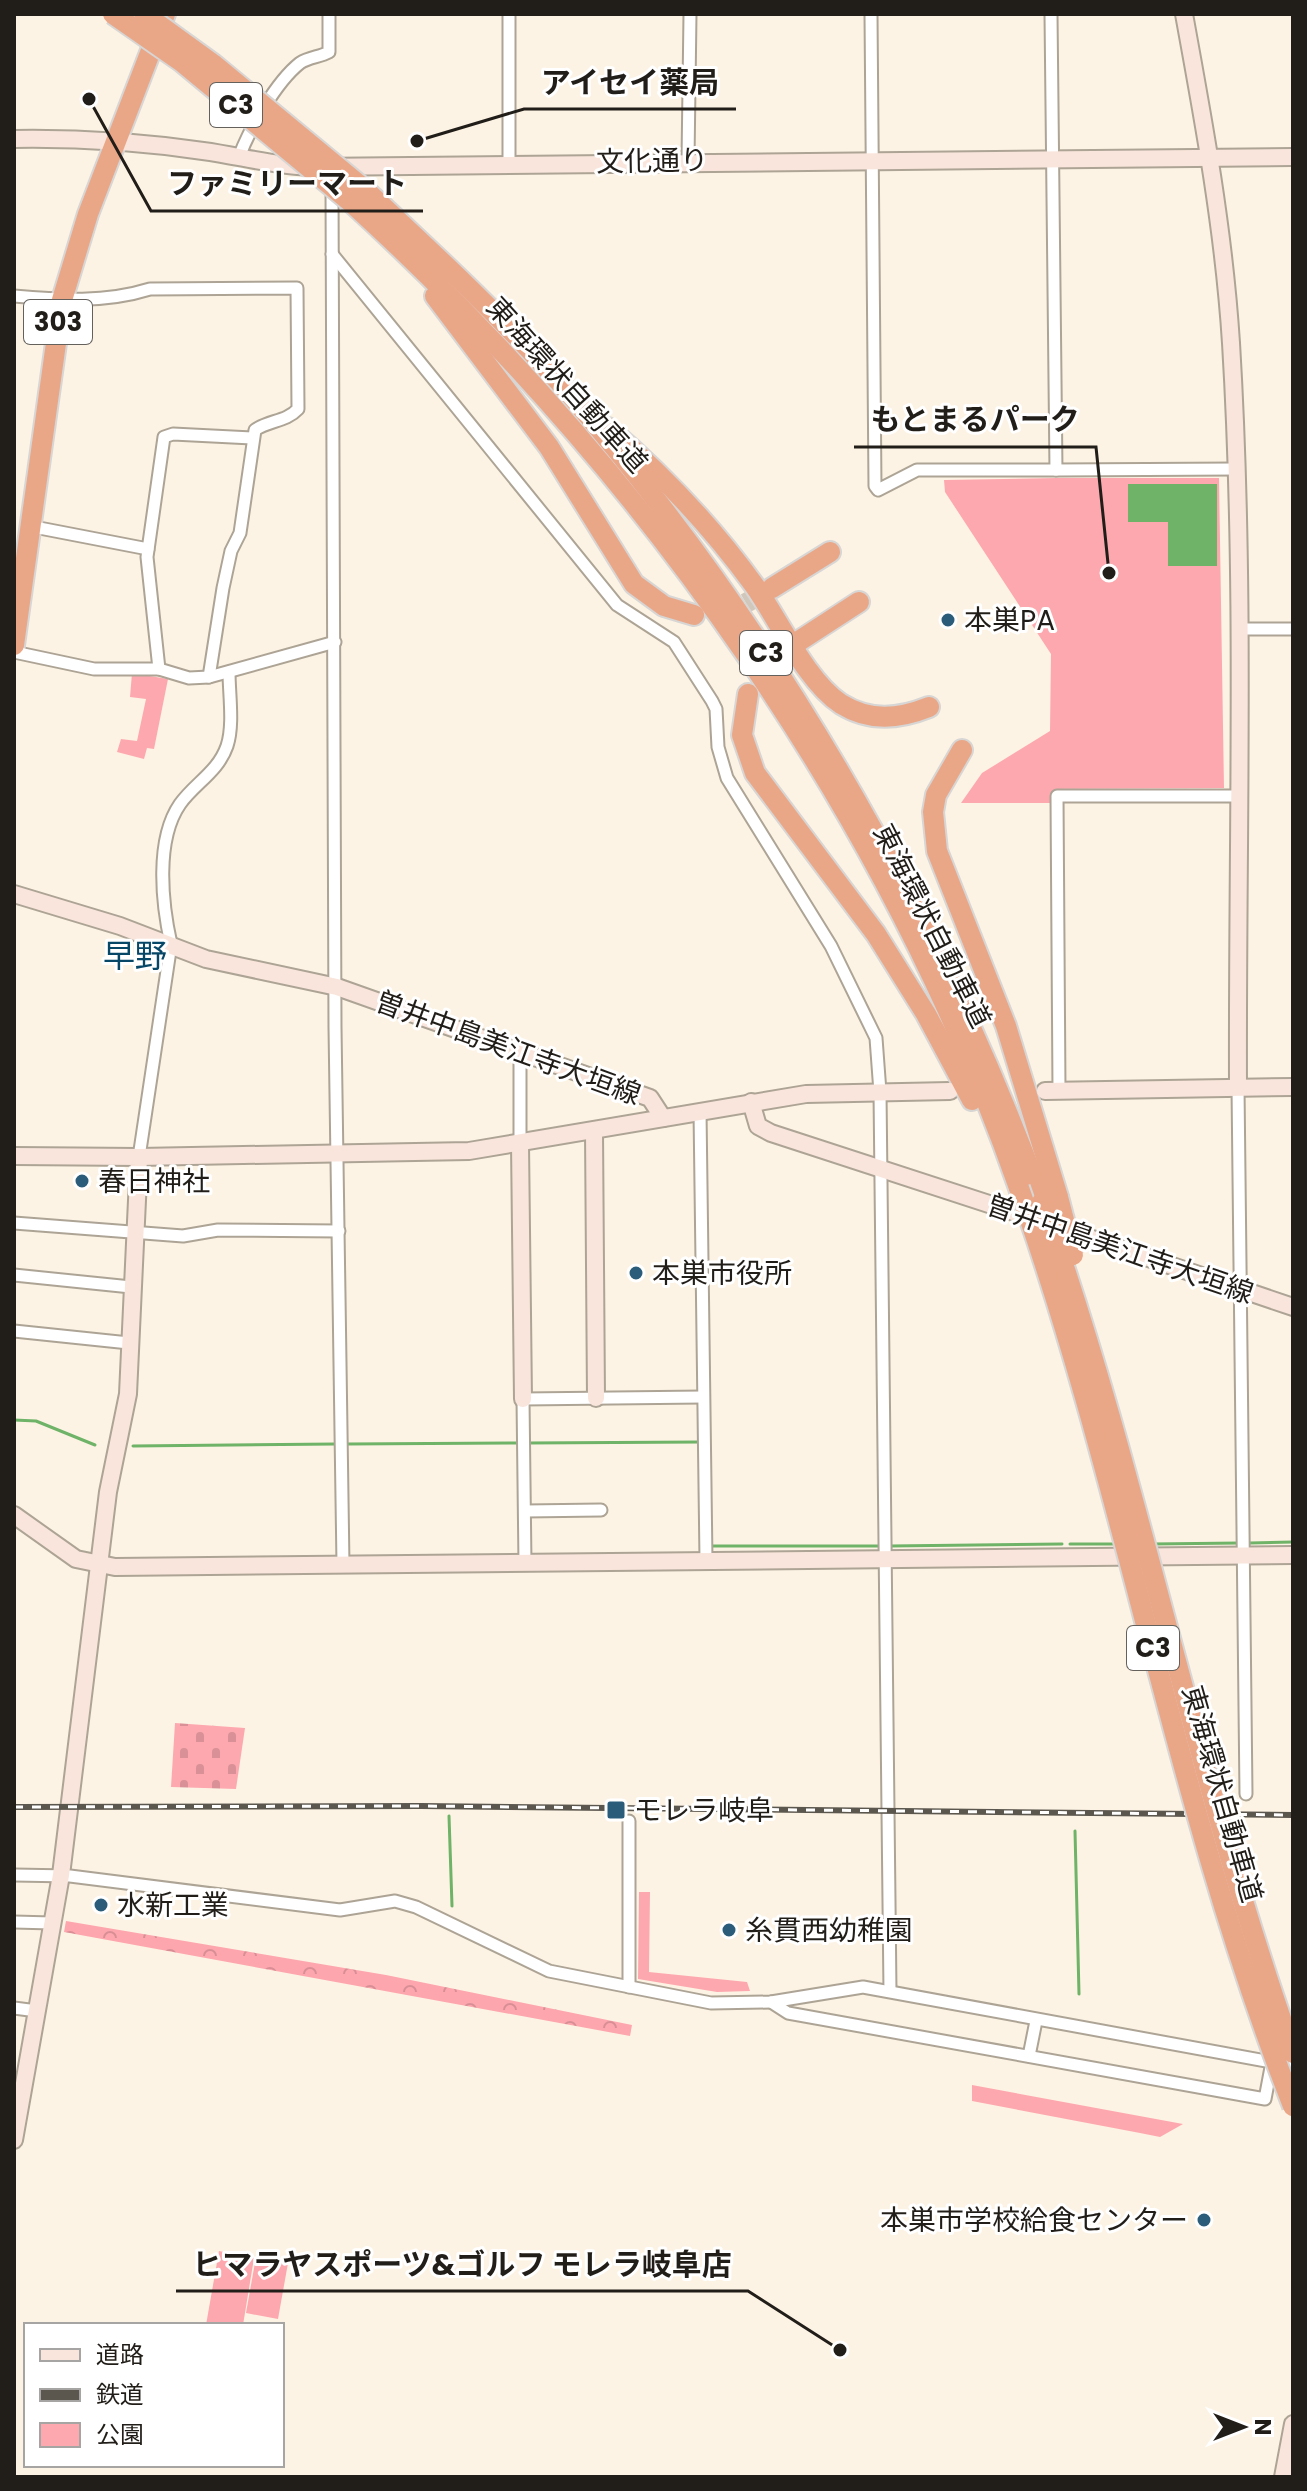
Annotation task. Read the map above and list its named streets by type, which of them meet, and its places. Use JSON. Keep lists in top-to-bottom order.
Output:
{
  "streets": {
    "highway": ["C3", "303", "東海環状自動車道"],
    "street": ["文化通り", "曽井中島美江寺大垣線"]
  },
  "crossings": [
    ["文化通り", "303"]
  ],
  "districts": ["早野"],
  "places": {
    "other": [
      "ファミリーマート",
      "アイセイ薬局",
      "もとまるパーク",
      "本巣PA",
      "春日神社",
      "本巣市役所",
      "水新工業",
      "糸貫西幼稚園",
      "本巣市学校給食センター",
      "ヒマラヤスポーツ&ゴルフ モレラ岐阜店"
    ],
    "transit": ["モレラ岐阜"]
  },
  "legend": ["道路", "鉄道", "公園"],
  "north": "right"
}
